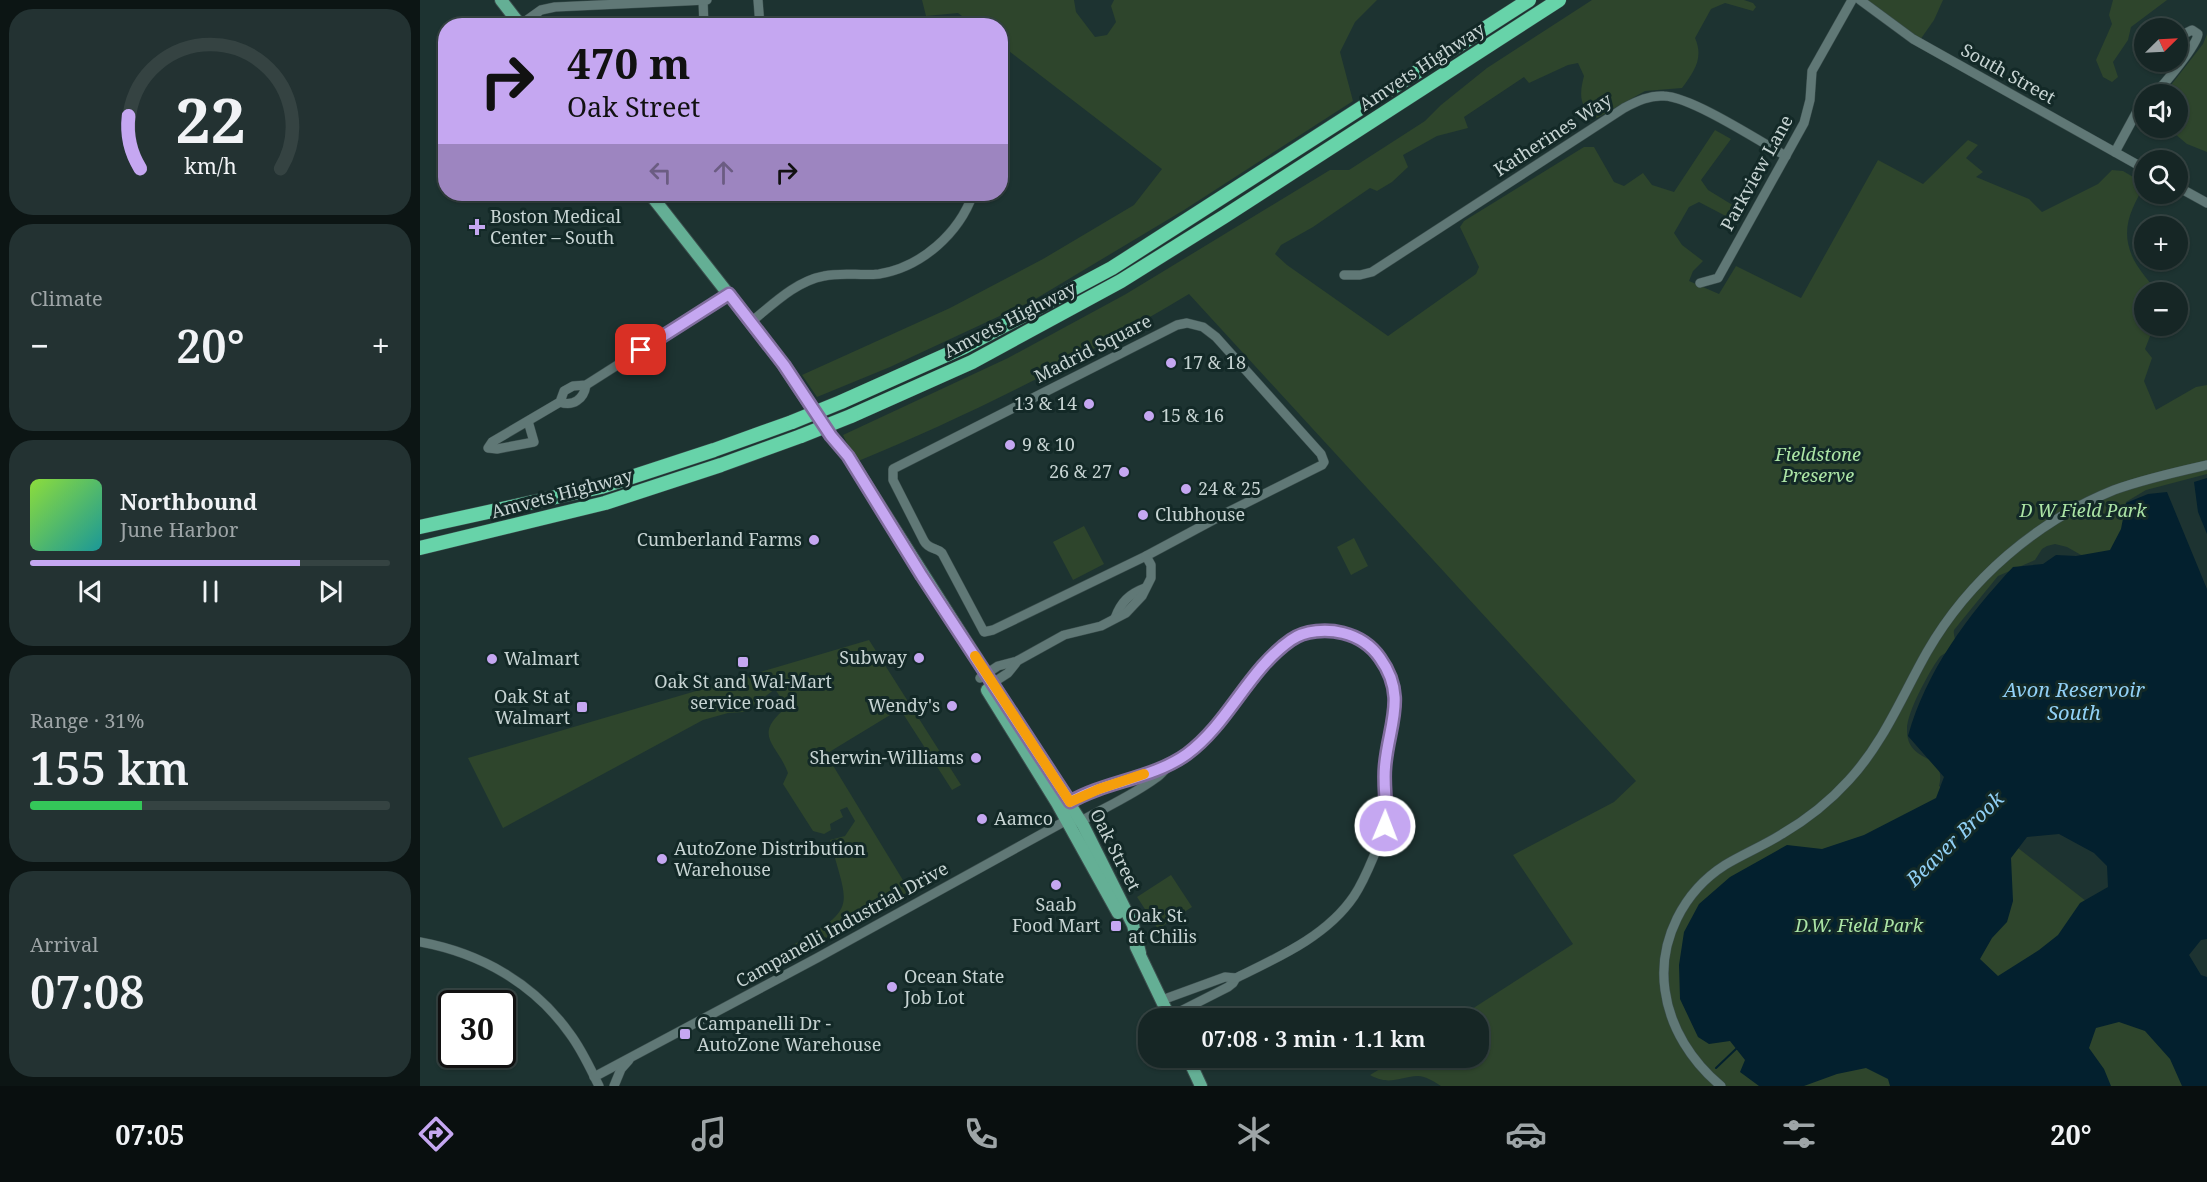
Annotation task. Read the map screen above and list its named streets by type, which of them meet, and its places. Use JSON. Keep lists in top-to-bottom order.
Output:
{
  "streets": {
    "highway": ["Amvets Highway"],
    "main road": ["Oak Street"],
    "street": [
      "South Street",
      "Katherines Way",
      "Parkview Lane",
      "Madrid Square",
      "Campanelli Industrial Drive"
    ]
  },
  "crossings": [
    ["Katherines Way", "Parkview Lane"],
    ["Oak Street", "Campanelli Industrial Drive"]
  ],
  "water": ["Avon Reservoir South", "Beaver Brook"],
  "parks": ["Fieldstone Preserve", "D W Field Park", "D.W. Field Park"],
  "places": {
    "health": ["Boston Medical Center – South"],
    "other": [
      "17 & 18",
      "13 & 14",
      "15 & 16",
      "9 & 10",
      "26 & 27",
      "24 & 25",
      "Clubhouse",
      "Cumberland Farms",
      "Subway",
      "Walmart",
      "Wendy's",
      "Sherwin-Williams",
      "Aamco",
      "AutoZone Distribution Warehouse",
      "Saab Food Mart",
      "Ocean State Job Lot"
    ],
    "transit": [
      "Oak St and Wal-Mart service road",
      "Oak St at Walmart",
      "Oak St. at Chilis",
      "Campanelli Dr - AutoZone Warehouse"
    ]
  },
  "north": "top right",
  "page": {
    "map_buttons": ["+", "−"],
    "turn": ["470 m", "Oak Street"],
    "tile": [
      "Climate",
      ["Range · 31%", "155 km"],
      ["Arrival", "07:08"]
    ],
    "heat": ["−", "20°", "+"],
    "song": ["Northbound", "June Harbor"],
    "limit": "30",
    "trip": "07:08 · 3 min · 1.1 km",
    "tabs": ["07:05", "20°"],
    "gauge": ["22", "km/h"]
  }
}
